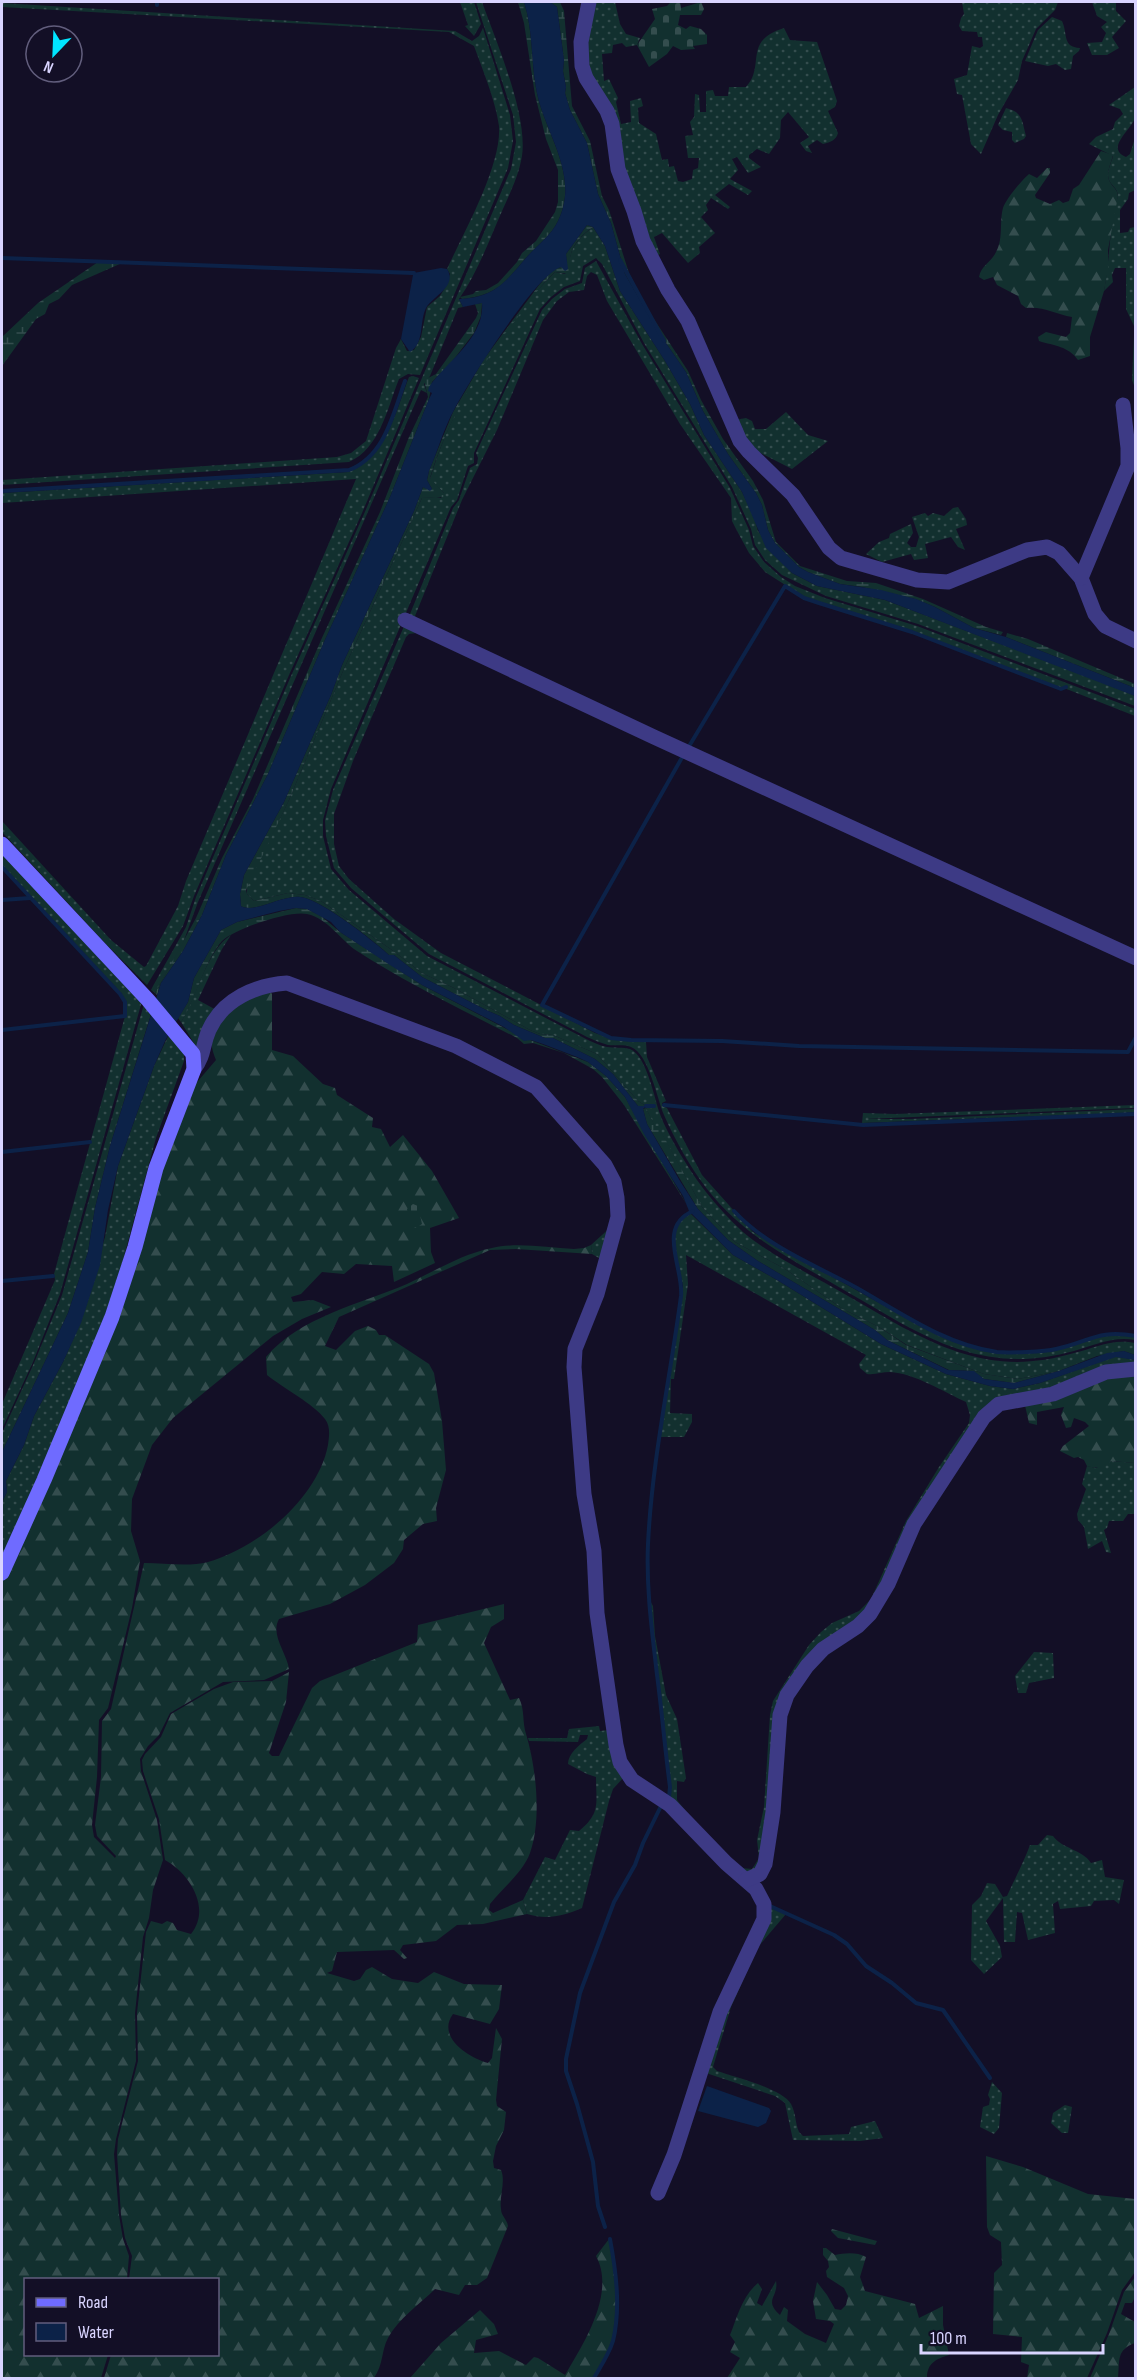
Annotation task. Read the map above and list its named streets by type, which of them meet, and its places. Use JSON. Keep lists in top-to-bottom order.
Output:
{
  "legend": ["Road", "Water"],
  "scale_bar": "100 m",
  "north": "bottom left"
}
